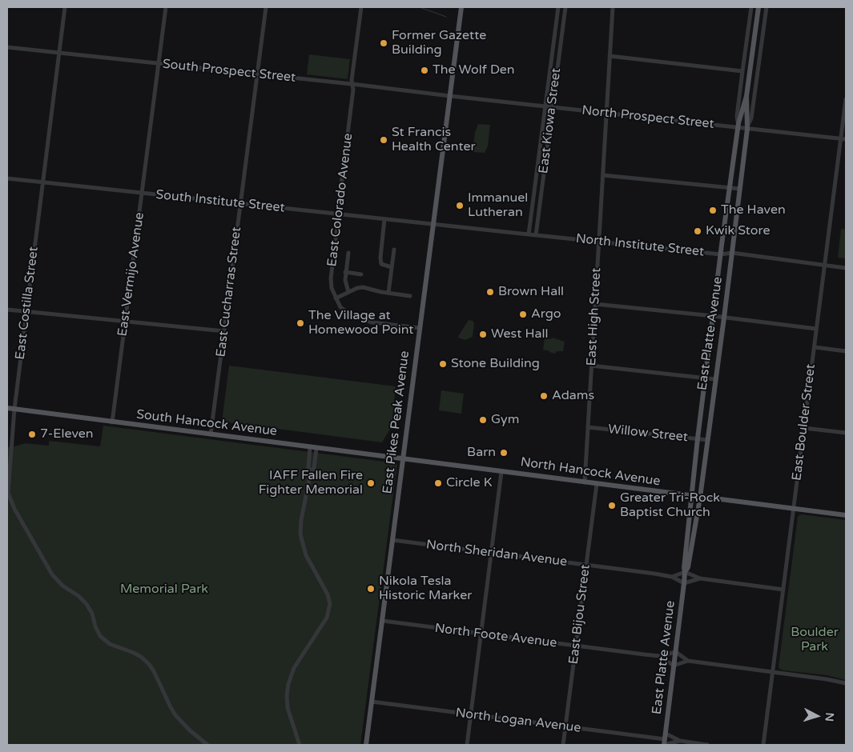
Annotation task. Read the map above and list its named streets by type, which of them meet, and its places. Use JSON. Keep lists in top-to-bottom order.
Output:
{
  "streets": {
    "main road": [
      "East Platte Avenue",
      "East Pikes Peak Avenue",
      "South Hancock Avenue",
      "North Hancock Avenue"
    ],
    "street": [
      "South Prospect Street",
      "North Prospect Street",
      "East Kiowa Street",
      "East Colorado Avenue",
      "South Institute Street",
      "North Institute Street",
      "East Vermijo Avenue",
      "East Cucharras Street",
      "East Costilla Street",
      "East High Street",
      "East Boulder Street",
      "Willow Street",
      "North Sheridan Avenue",
      "East Bijou Street",
      "North Foote Avenue",
      "North Logan Avenue"
    ]
  },
  "crossings": [
    ["South Prospect Street", "North Prospect Street"],
    ["South Prospect Street", "East Colorado Avenue"],
    ["South Prospect Street", "East Vermijo Avenue"],
    ["South Prospect Street", "East Cucharras Street"],
    ["South Prospect Street", "East Costilla Street"],
    ["South Prospect Street", "East Pikes Peak Avenue"],
    ["North Prospect Street", "East Kiowa Street"],
    ["North Prospect Street", "East High Street"],
    ["North Prospect Street", "East Platte Avenue"],
    ["North Prospect Street", "East Pikes Peak Avenue"],
    ["North Prospect Street", "East Boulder Street"],
    ["East Kiowa Street", "North Institute Street"],
    ["East Colorado Avenue", "South Institute Street"],
    ["East Colorado Avenue", "East Pikes Peak Avenue"],
    ["South Institute Street", "North Institute Street"],
    ["South Institute Street", "East Vermijo Avenue"],
    ["South Institute Street", "East Cucharras Street"],
    ["South Institute Street", "East Costilla Street"],
    ["South Institute Street", "East Pikes Peak Avenue"],
    ["North Institute Street", "East High Street"],
    ["North Institute Street", "East Platte Avenue"],
    ["North Institute Street", "East Pikes Peak Avenue"],
    ["North Institute Street", "East Boulder Street"],
    ["East Vermijo Avenue", "South Hancock Avenue"],
    ["East Cucharras Street", "South Hancock Avenue"],
    ["East Costilla Street", "South Hancock Avenue"],
    ["East High Street", "Willow Street"],
    ["East High Street", "North Hancock Avenue"],
    ["East Platte Avenue", "Willow Street"],
    ["East Platte Avenue", "North Hancock Avenue"],
    ["East Platte Avenue", "North Sheridan Avenue"],
    ["East Platte Avenue", "North Foote Avenue"],
    ["East Platte Avenue", "North Logan Avenue"],
    ["East Pikes Peak Avenue", "South Hancock Avenue"],
    ["East Pikes Peak Avenue", "North Hancock Avenue"],
    ["East Pikes Peak Avenue", "North Sheridan Avenue"],
    ["East Pikes Peak Avenue", "North Foote Avenue"],
    ["East Pikes Peak Avenue", "North Logan Avenue"],
    ["East Boulder Street", "North Hancock Avenue"],
    ["South Hancock Avenue", "North Hancock Avenue"],
    ["North Hancock Avenue", "East Bijou Street"],
    ["North Sheridan Avenue", "East Bijou Street"],
    ["East Bijou Street", "North Foote Avenue"],
    ["East Bijou Street", "North Logan Avenue"]
  ],
  "parks": ["Memorial Park", "Boulder Park"],
  "places": [
    "Former Gazette Building",
    "The Wolf Den",
    "St Francis Health Center",
    "Immanuel Lutheran",
    "The Haven",
    "Kwik Store",
    "Brown Hall",
    "Argo",
    "The Village at Homewood Point",
    "West Hall",
    "Stone Building",
    "Adams",
    "Gym",
    "7-Eleven",
    "Barn",
    "IAFF Fallen Fire Fighter Memorial",
    "Circle K",
    "Greater Tri-Rock Baptist Church",
    "Nikola Tesla Historic Marker"
  ],
  "north": "right"
}
